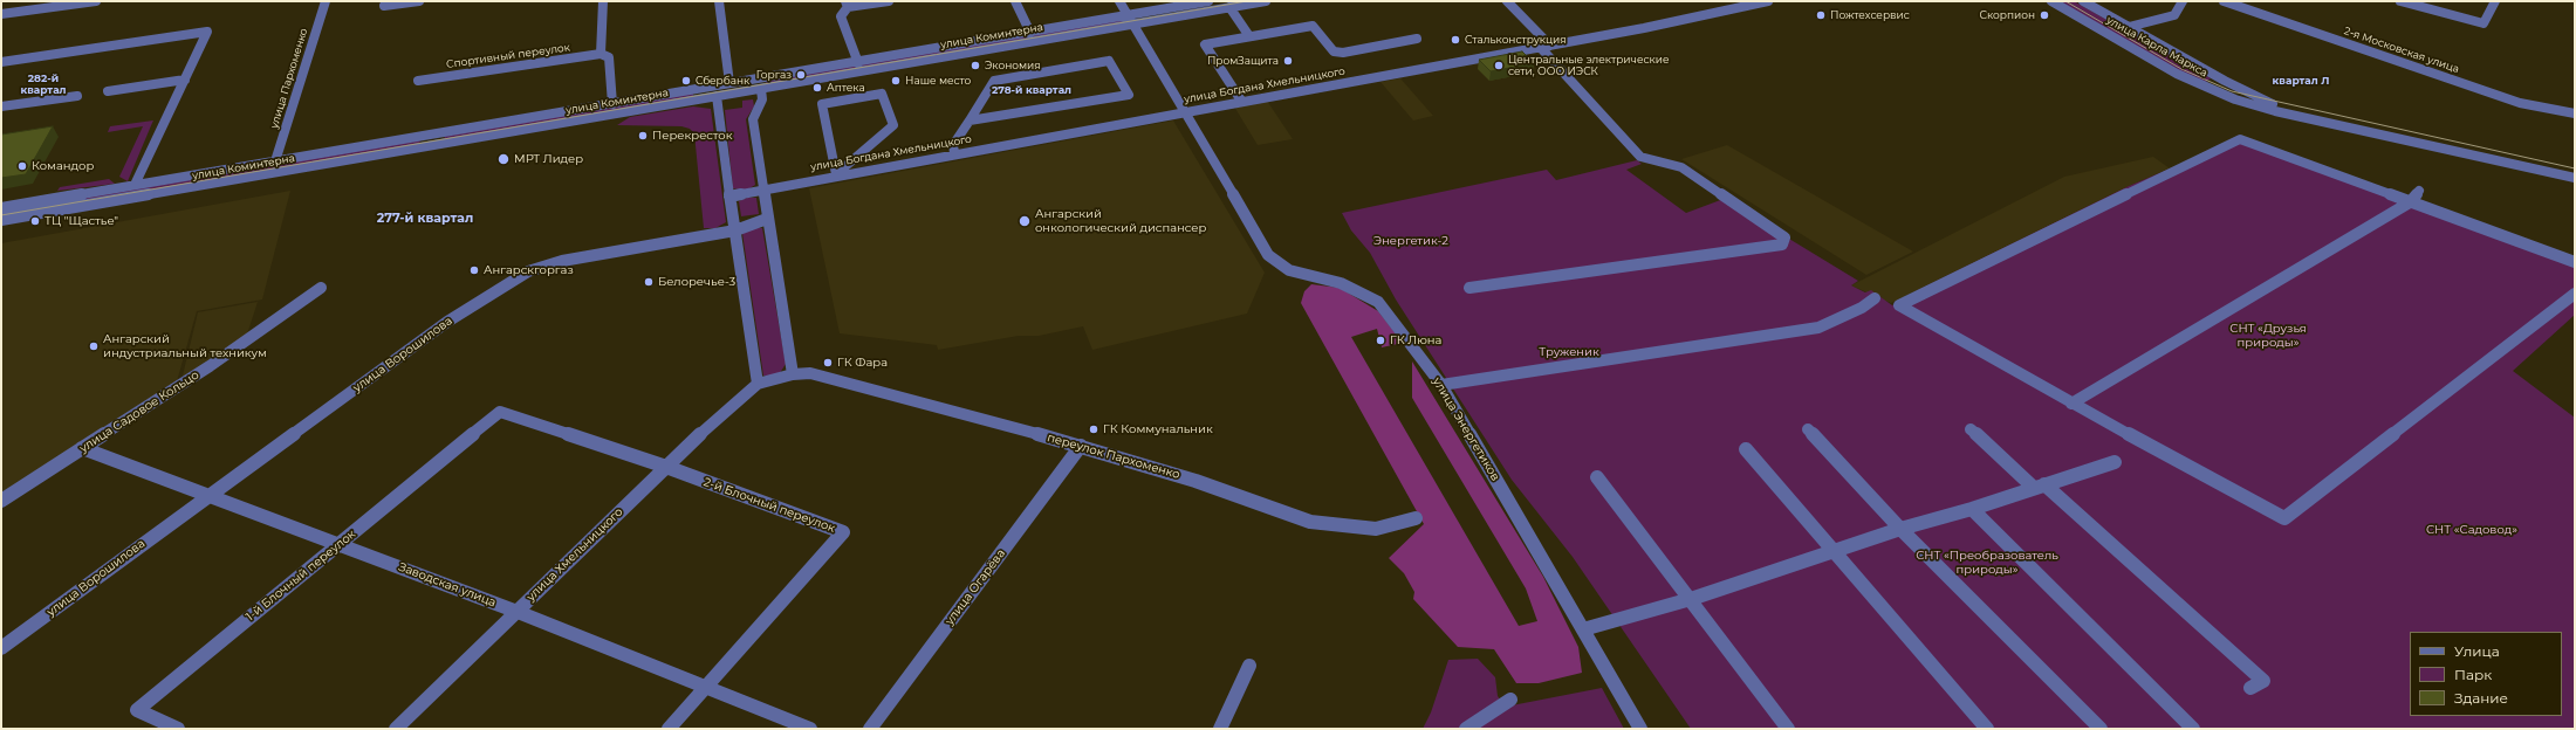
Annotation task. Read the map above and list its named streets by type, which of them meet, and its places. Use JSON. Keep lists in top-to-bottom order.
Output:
{
  "streets": {
    "street": [
      "улица Коминтерна",
      "улица Карла Маркса",
      "2-я Московская улица",
      "Спортивный переулок",
      "улица Пархоменко",
      "улица Богдана Хмельницкого",
      "улица Ворошилова",
      "улица Садовое Кольцо",
      "улица Энергетиков",
      "переулок Пархоменко",
      "2-й Блочный переулок",
      "улица Хмельницкого",
      "1-й Блочный переулок",
      "Заводская улица",
      "улица Огарёва"
    ]
  },
  "crossings": [
    ["улица Коминтерна", "улица Пархоменко"],
    ["улица Коминтерна", "улица Энергетиков"],
    ["улица Богдана Хмельницкого", "улица Энергетиков"],
    ["улица Ворошилова", "Заводская улица"],
    ["улица Садовое Кольцо", "Заводская улица"],
    ["переулок Пархоменко", "улица Хмельницкого"],
    ["переулок Пархоменко", "улица Огарёва"],
    ["2-й Блочный переулок", "улица Хмельницкого"],
    ["2-й Блочный переулок", "1-й Блочный переулок"],
    ["2-й Блочный переулок", "Заводская улица"],
    ["улица Хмельницкого", "Заводская улица"],
    ["1-й Блочный переулок", "Заводская улица"]
  ],
  "districts": [
    "282-й квартал",
    "квартал Л",
    "278-й квартал",
    "277-й квартал"
  ],
  "parks": [
    "Энергетик-2",
    "СНТ «Друзья природы»",
    "Труженик",
    "СНТ «Садовод»",
    "СНТ «Преобразователь природы»"
  ],
  "places": [
    "Пожтехсервис",
    "Скорпион",
    "Стальконструкция",
    "ПромЗащита",
    "Экономия",
    "Центральные электрические сети, ООО ИЭСК",
    "Горгаз",
    "Сбербанк",
    "Наше место",
    "Аптека",
    "Перекресток",
    "МРТ Лидер",
    "Командор",
    "ТЦ \"Щастье\"",
    "Ангарский онкологический диспансер",
    "Ангарскгоргаз",
    "Белоречье-3",
    "ГК Люна",
    "Ангарский индустриальный техникум",
    "ГК Фара",
    "ГК Коммунальник"
  ],
  "legend": ["Улица", "Парк", "Здание"]
}
